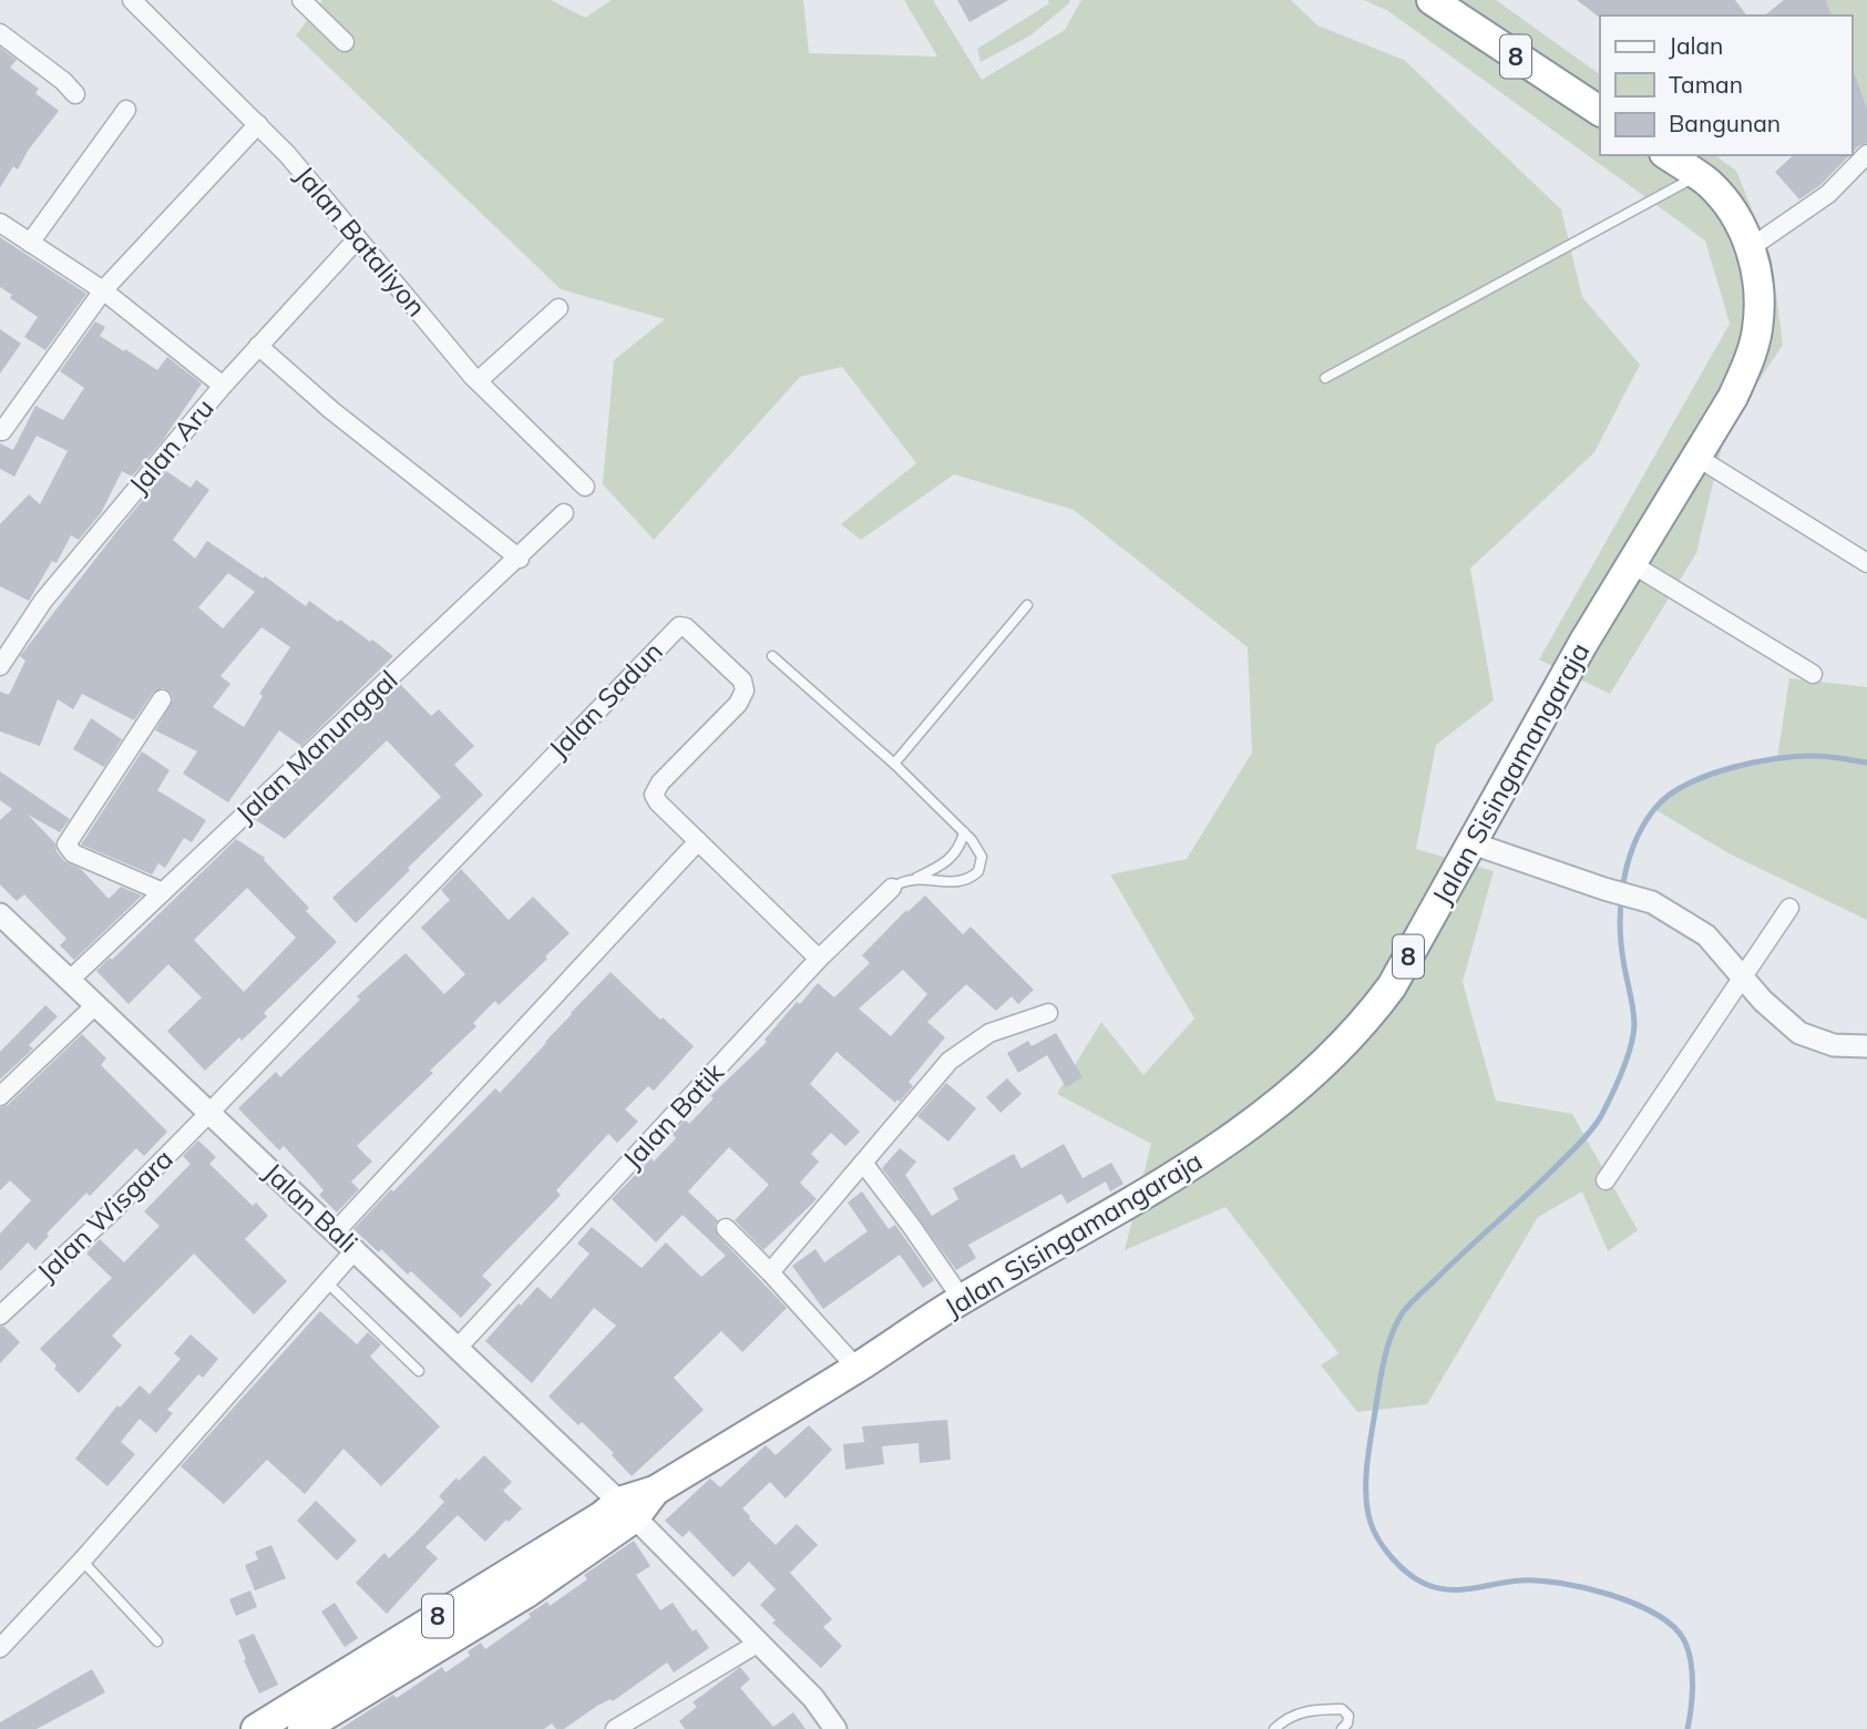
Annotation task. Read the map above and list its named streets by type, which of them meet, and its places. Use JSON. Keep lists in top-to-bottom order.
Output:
{
  "streets": {
    "highway": ["8", "Jalan Sisingamangaraja"],
    "street": [
      "Jalan Bataliyon",
      "Jalan Aru",
      "Jalan Sadun",
      "Jalan Manunggal",
      "Jalan Batik",
      "Jalan Bali",
      "Jalan Wisgara"
    ]
  },
  "crossings": [
    ["8", "Jalan Sisingamangaraja"],
    ["8", "Jalan Bali"],
    ["Jalan Bataliyon", "Jalan Aru"],
    ["Jalan Sadun", "Jalan Batik"],
    ["Jalan Sadun", "Jalan Bali"],
    ["Jalan Sadun", "Jalan Wisgara"],
    ["Jalan Manunggal", "Jalan Bali"],
    ["Jalan Sisingamangaraja", "Jalan Bali"],
    ["Jalan Batik", "Jalan Bali"],
    ["Jalan Bali", "Jalan Wisgara"]
  ],
  "legend": ["Jalan", "Taman", "Bangunan"]
}
